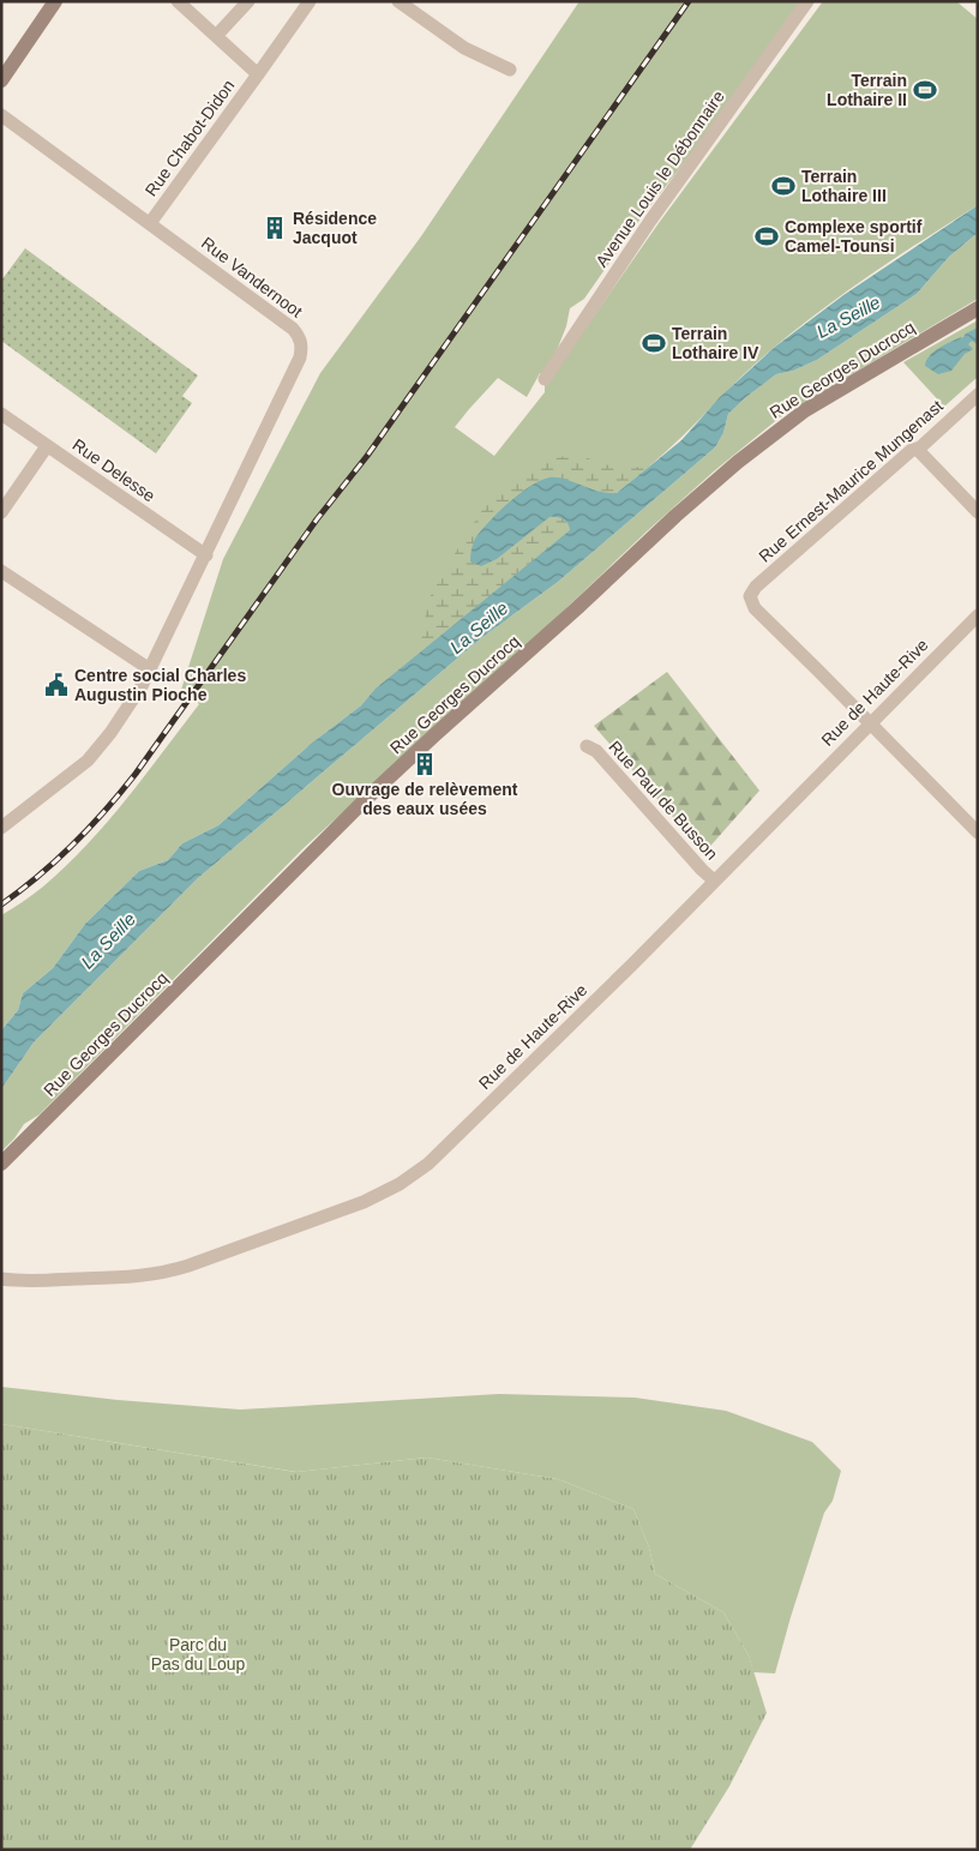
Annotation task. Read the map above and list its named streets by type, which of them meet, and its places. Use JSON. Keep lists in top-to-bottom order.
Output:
{
  "streets": {
    "street": [
      "Rue Chabot-Didon",
      "Avenue Louis le Débonnaire",
      "Rue Vandernoot",
      "Rue Georges Ducrocq",
      "Rue Delesse",
      "Rue Ernest-Maurice Mungenast",
      "Rue de Haute-Rive",
      "Rue Paul de Busson"
    ]
  },
  "crossings": [
    ["Rue Chabot-Didon", "Rue Vandernoot"],
    ["Rue Vandernoot", "Rue Delesse"],
    ["Rue Ernest-Maurice Mungenast", "Rue de Haute-Rive"],
    ["Rue de Haute-Rive", "Rue Paul de Busson"]
  ],
  "water": ["La Seille"],
  "parks": ["Parc du Pas du Loup"],
  "places": {
    "sports": [
      "Terrain Lothaire II",
      "Terrain Lothaire III",
      "Complexe sportif Camel-Tounsi",
      "Terrain Lothaire IV"
    ],
    "building": ["Résidence Jacquot", "Ouvrage de relèvement des eaux usées"],
    "public building": ["Centre social Charles Augustin Pioche"]
  }
}
